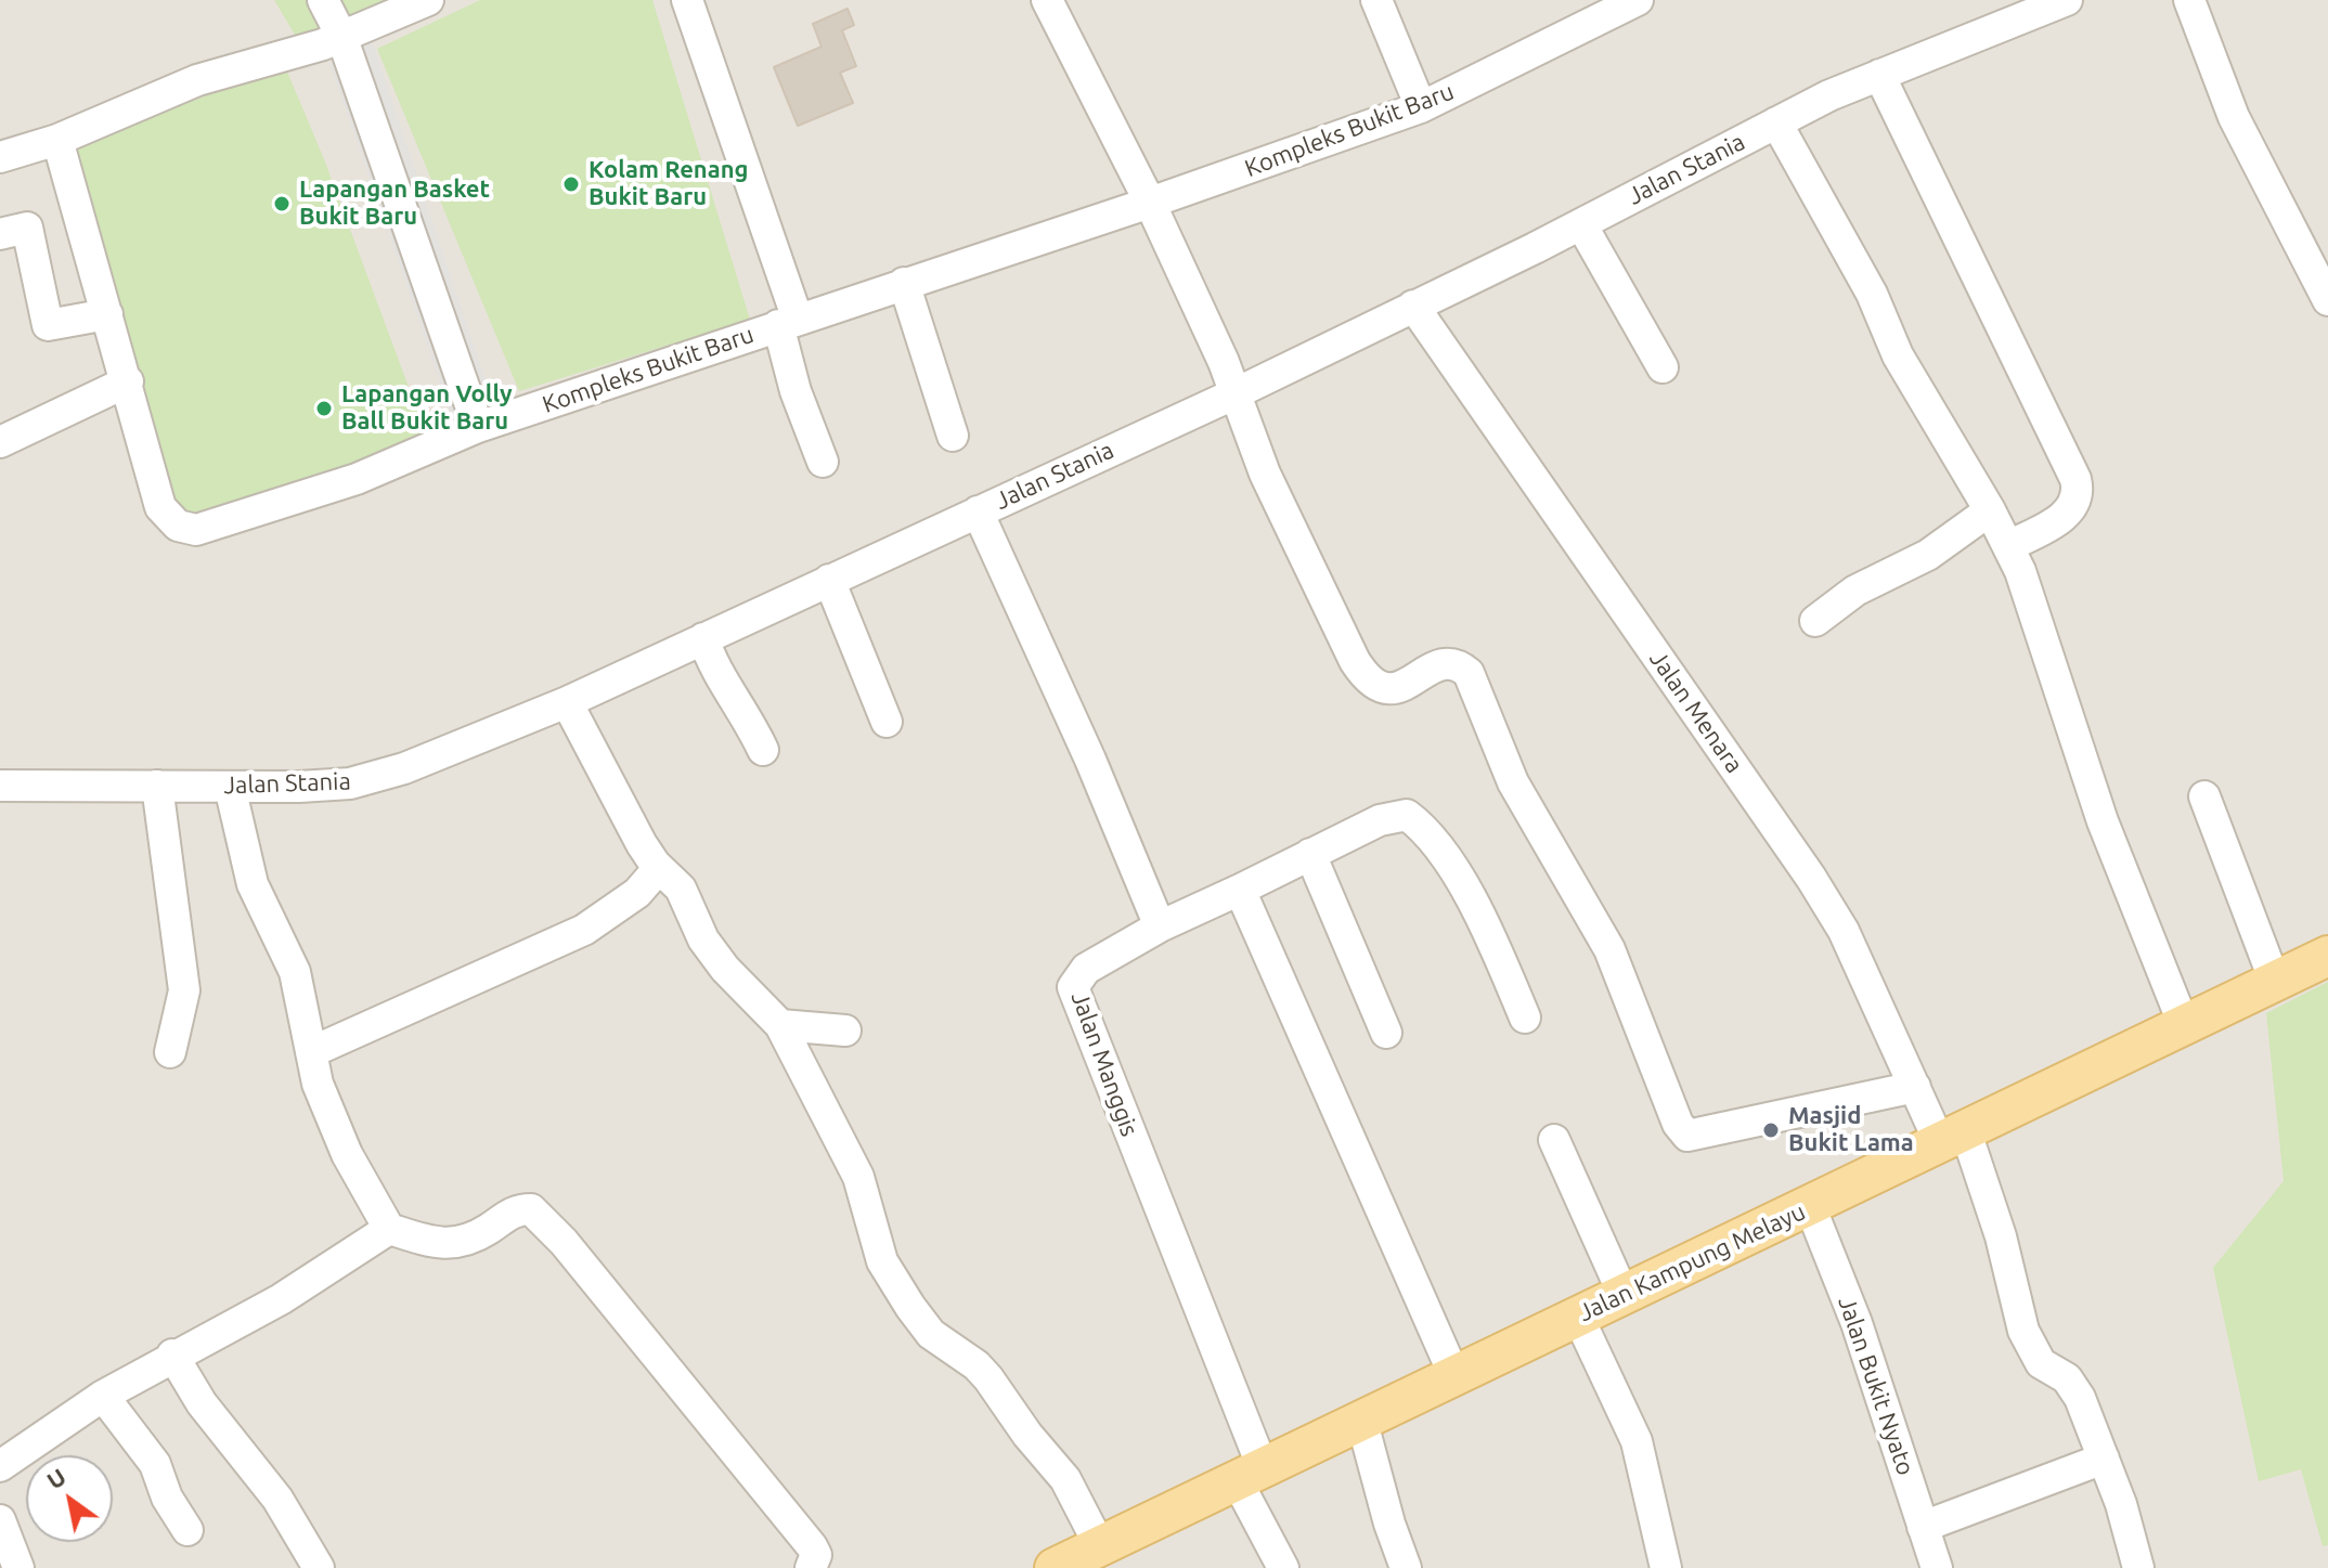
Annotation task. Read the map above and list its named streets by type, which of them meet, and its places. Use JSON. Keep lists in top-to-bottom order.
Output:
{
  "streets": {
    "main road": ["Jalan Kampung Melayu"],
    "street": [
      "Kompleks Bukit Baru",
      "Jalan Stania",
      "Jalan Menara",
      "Jalan Manggis",
      "Jalan Bukit Nyato"
    ]
  },
  "crossings": [
    ["Jalan Stania", "Jalan Menara"],
    ["Jalan Menara", "Jalan Kampung Melayu"],
    ["Jalan Manggis", "Jalan Kampung Melayu"],
    ["Jalan Kampung Melayu", "Jalan Bukit Nyato"]
  ],
  "places": [
    "Kolam Renang Bukit Baru",
    "Lapangan Basket Bukit Baru",
    "Lapangan Volly Ball Bukit Baru",
    "Masjid Bukit Lama"
  ],
  "north": "top left"
}
